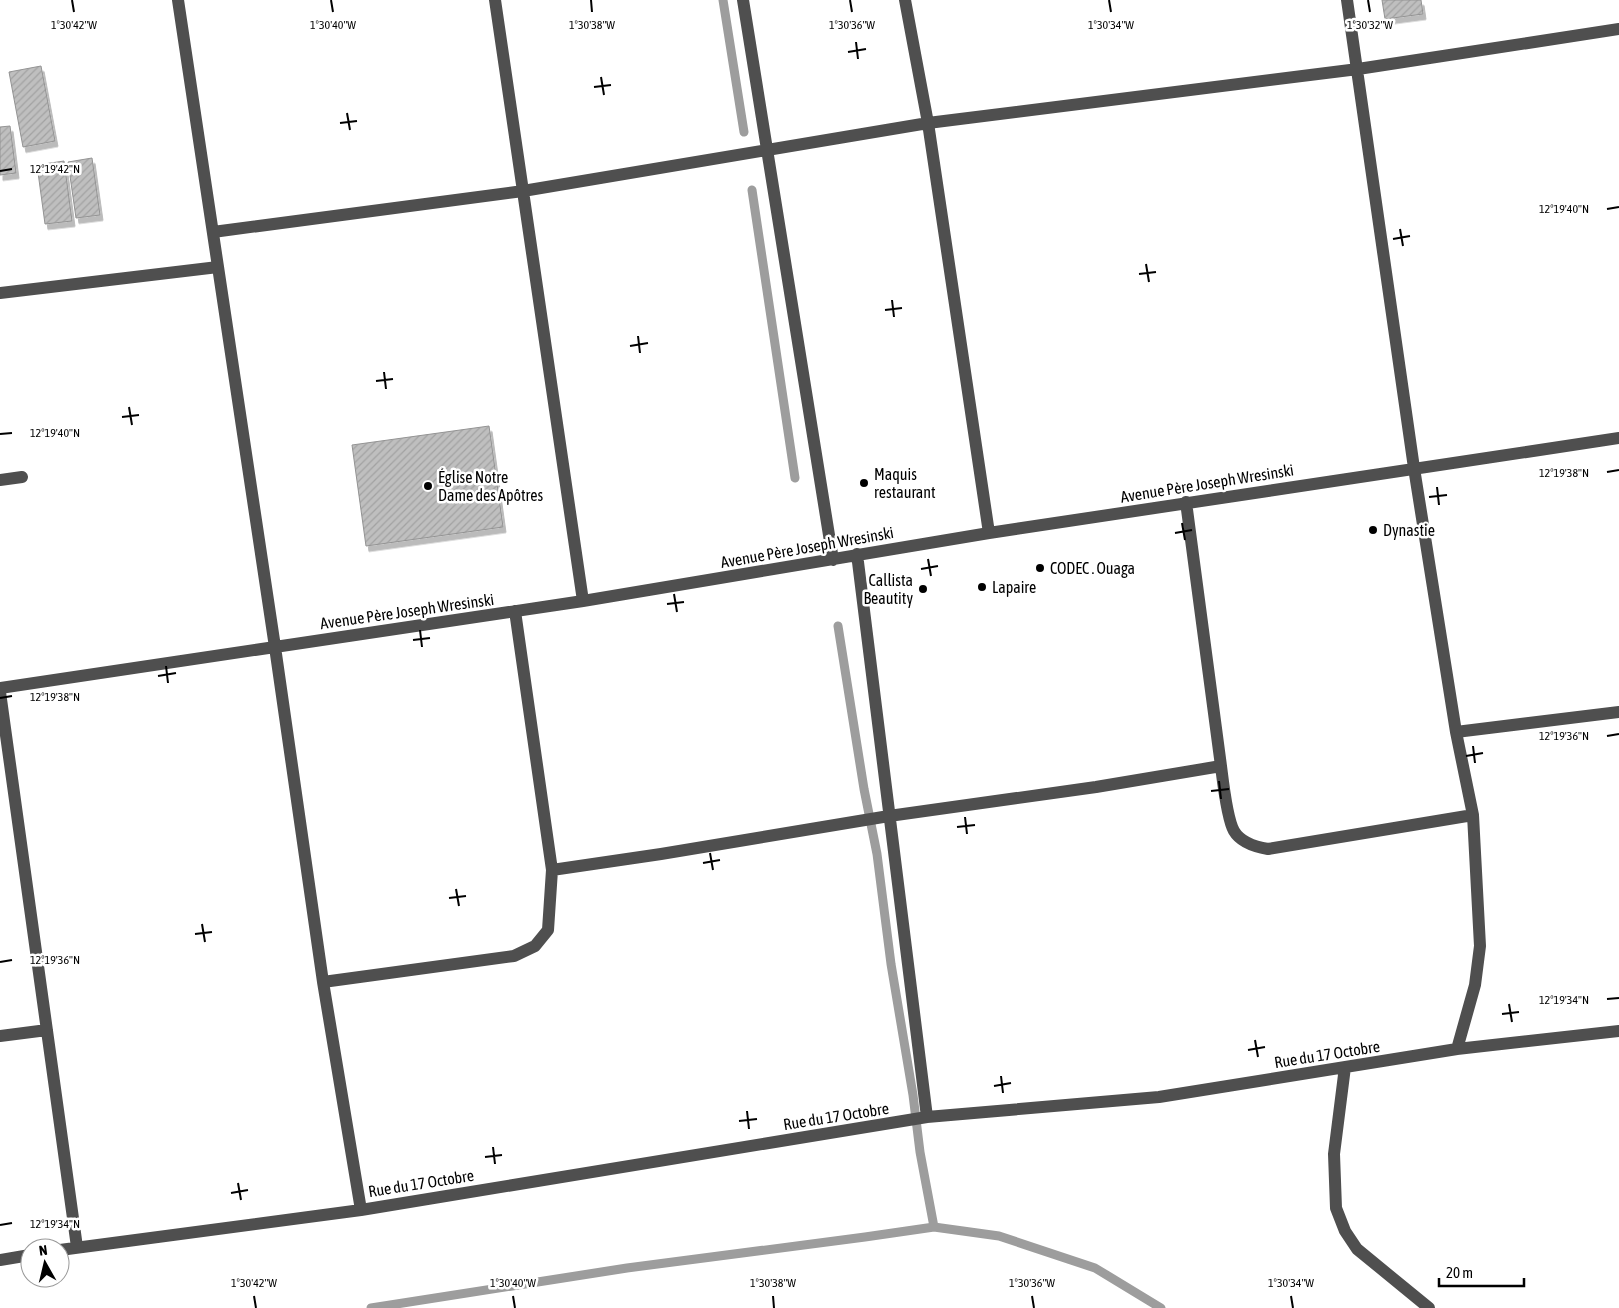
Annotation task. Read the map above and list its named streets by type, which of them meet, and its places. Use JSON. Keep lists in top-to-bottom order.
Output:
{
  "streets": {
    "street": ["Avenue Père Joseph Wresinski", "Rue du 17 Octobre"]
  },
  "places": [
    "Maquis restaurant",
    "Église Notre Dame des Apôtres",
    "Dynastie",
    "CODEC . Ouaga",
    "Lapaire",
    "Callista Beautity"
  ],
  "scale_bar": "20 m",
  "north": "top",
  "coordinates": [
    "1°30'42\"W",
    "1°30'40\"W",
    "1°30'38\"W",
    "1°30'36\"W",
    "1°30'34\"W",
    "1°30'32\"W",
    "12°19'42\"N",
    "12°19'40\"N",
    "12°19'38\"N",
    "12°19'36\"N",
    "12°19'34\"N"
  ]
}
